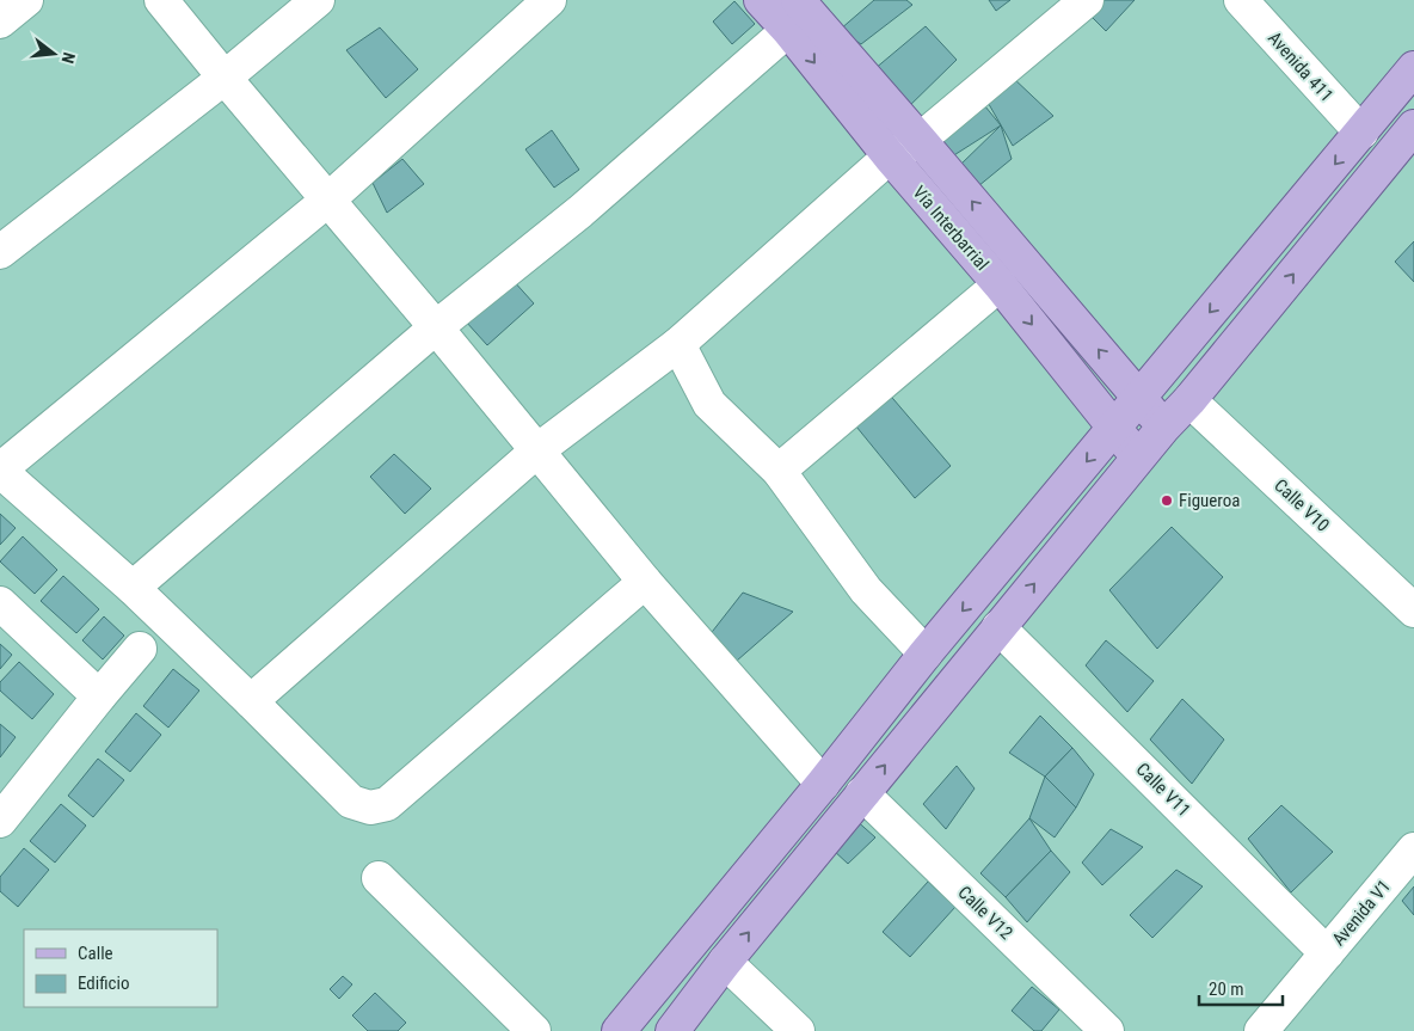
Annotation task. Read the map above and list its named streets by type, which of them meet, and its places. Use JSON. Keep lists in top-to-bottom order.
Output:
{
  "streets": {
    "main road": ["Vía Interbarrial"],
    "street": [
      "Avenida 411",
      "Calle V10",
      "Calle V11",
      "Calle V12",
      "Avenida V1"
    ]
  },
  "crossings": [
    ["Calle V11", "Avenida V1"]
  ],
  "places": ["Figueroa"],
  "legend": ["Calle", "Edificio"],
  "scale_bar": "20 m",
  "north": "right"
}
